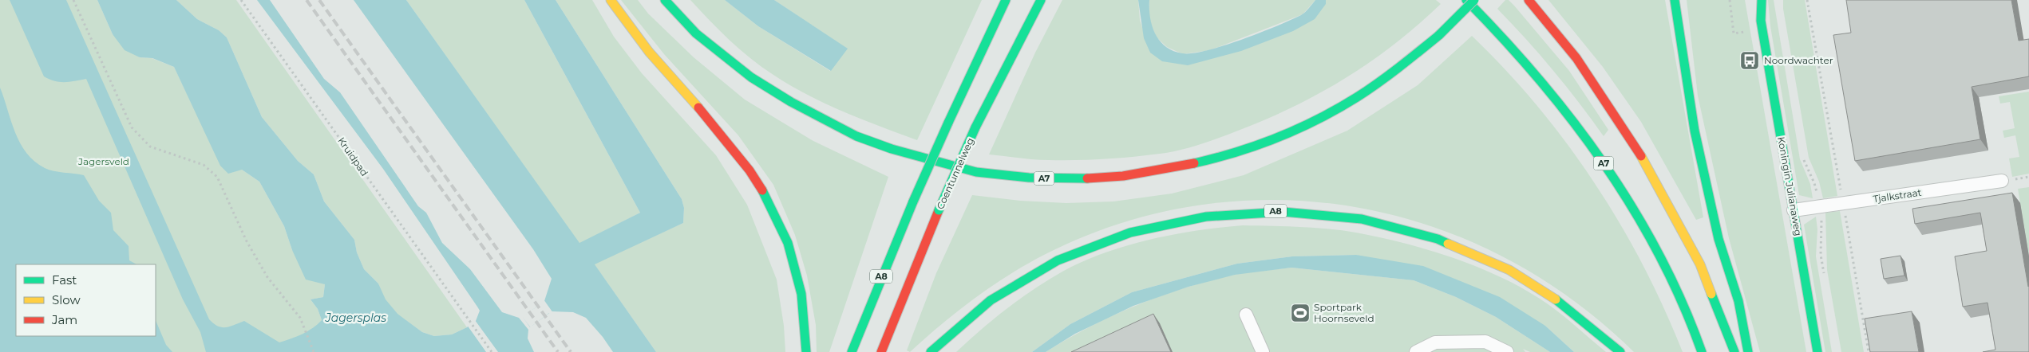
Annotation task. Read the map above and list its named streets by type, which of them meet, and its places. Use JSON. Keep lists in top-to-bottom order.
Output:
{
  "streets": {
    "main road": [
      "A7",
      "Coentunnelweg",
      "Koningin Julianaweg",
      "A8"
    ],
    "street": ["Tjalkstraat"],
    "path": ["Kruidpad"]
  },
  "crossings": [
    ["Koningin Julianaweg", "Tjalkstraat"]
  ],
  "water": ["Jagersplas"],
  "parks": ["Jagersveld"],
  "places": {
    "bus stop": ["Noordwachter"],
    "sports": ["Sportpark Hoornseveld"]
  },
  "legend": ["Fast", "Slow", "Jam"]
}
